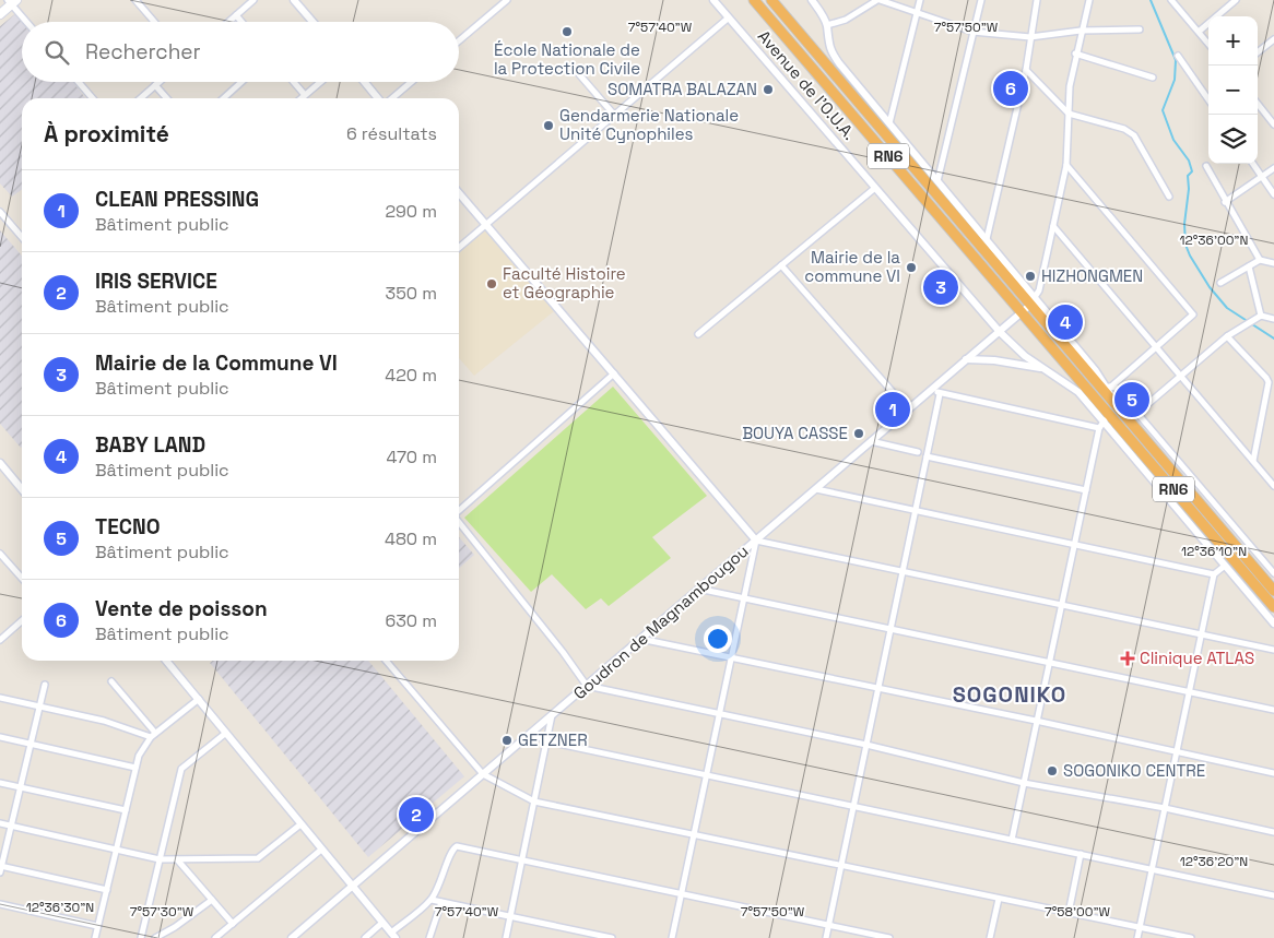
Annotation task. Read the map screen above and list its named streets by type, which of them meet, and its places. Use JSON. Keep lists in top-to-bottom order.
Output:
{
  "streets": {
    "highway": ["Avenue de l'O.U.A.", "RN6"],
    "street": ["Goudron de Magnambougou"]
  },
  "crossings": [
    ["Avenue de l'O.U.A.", "Goudron de Magnambougou"]
  ],
  "districts": ["SOGONIKO"],
  "places": {
    "other": [
      "École Nationale de la Protection Civile",
      "SOMATRA BALAZAN",
      "Gendarmerie Nationale Unité Cynophiles",
      "Mairie de la commune VI",
      "HIZHONGMEN",
      "Faculté Histoire et Géographie",
      "BOUYA CASSE",
      "GETZNER",
      "SOGONIKO CENTRE"
    ],
    "health": ["Clinique ATLAS"]
  },
  "page": {
    "map_buttons": ["+", "−"],
    "search": "Rechercher",
    "pins": [
      "6",
      "3",
      "4",
      "5",
      "1",
      "2"
    ],
    "heading": ["À proximité", "6 résultats"],
    "list": [
      {
        "mark": "1",
        "name": "CLEAN PRESSING",
        "note": "Bâtiment public",
        "value": "290 m"
      },
      {
        "mark": "2",
        "name": "IRIS SERVICE",
        "note": "Bâtiment public",
        "value": "350 m"
      },
      {
        "mark": "3",
        "name": "Mairie de la Commune VI",
        "note": "Bâtiment public",
        "value": "420 m"
      },
      {
        "mark": "4",
        "name": "BABY LAND",
        "note": "Bâtiment public",
        "value": "470 m"
      },
      {
        "mark": "5",
        "name": "TECNO",
        "note": "Bâtiment public",
        "value": "480 m"
      },
      {
        "mark": "6",
        "name": "Vente de poisson",
        "note": "Bâtiment public",
        "value": "630 m"
      }
    ]
  },
  "coordinates": [
    "7°57'40\"W",
    "7°57'50\"W",
    "12°36'00\"N",
    "12°36'10\"N",
    "12°36'20\"N",
    "12°36'30\"N",
    "7°57'30\"W",
    "7°58'00\"W"
  ]
}
